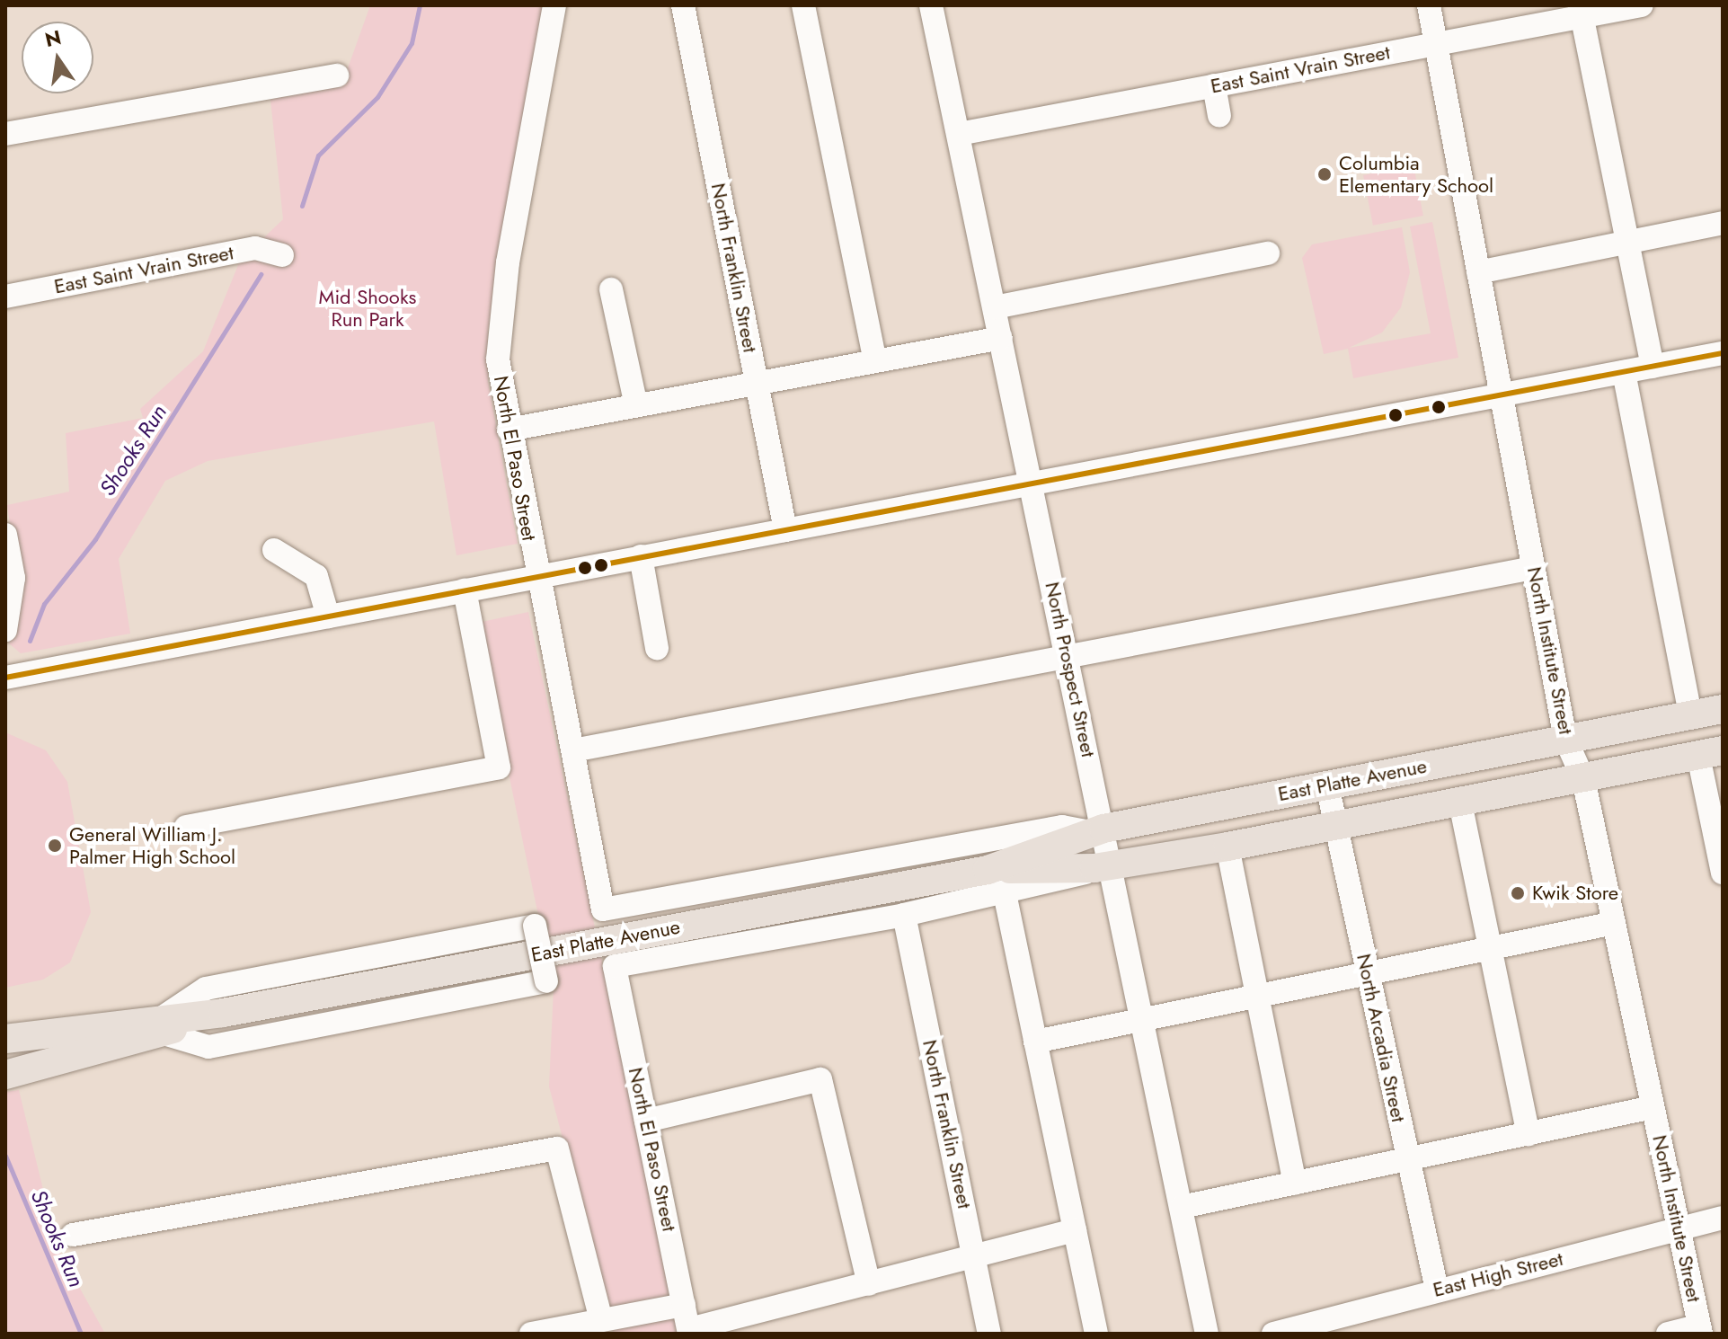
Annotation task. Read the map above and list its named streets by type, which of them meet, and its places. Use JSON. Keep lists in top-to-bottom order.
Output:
{
  "streets": {
    "main road": ["East Platte Avenue"],
    "street": [
      "East Saint Vrain Street",
      "North Franklin Street",
      "North El Paso Street",
      "North Institute Street",
      "North Prospect Street",
      "North Arcadia Street",
      "East High Street"
    ]
  },
  "crossings": [
    ["East Saint Vrain Street", "North Institute Street"],
    ["East Saint Vrain Street", "North Prospect Street"],
    ["North Franklin Street", "North El Paso Street"],
    ["North El Paso Street", "North Prospect Street"],
    ["North El Paso Street", "East Platte Avenue"],
    ["North Institute Street", "East Platte Avenue"],
    ["North Institute Street", "East High Street"],
    ["North Prospect Street", "East Platte Avenue"],
    ["East Platte Avenue", "North Arcadia Street"],
    ["North Arcadia Street", "East High Street"]
  ],
  "water": ["Shooks Run"],
  "parks": ["Mid Shooks Run Park"],
  "places": ["Columbia Elementary School", "General William J. Palmer High School", "Kwik Store"],
  "north": "top"
}
